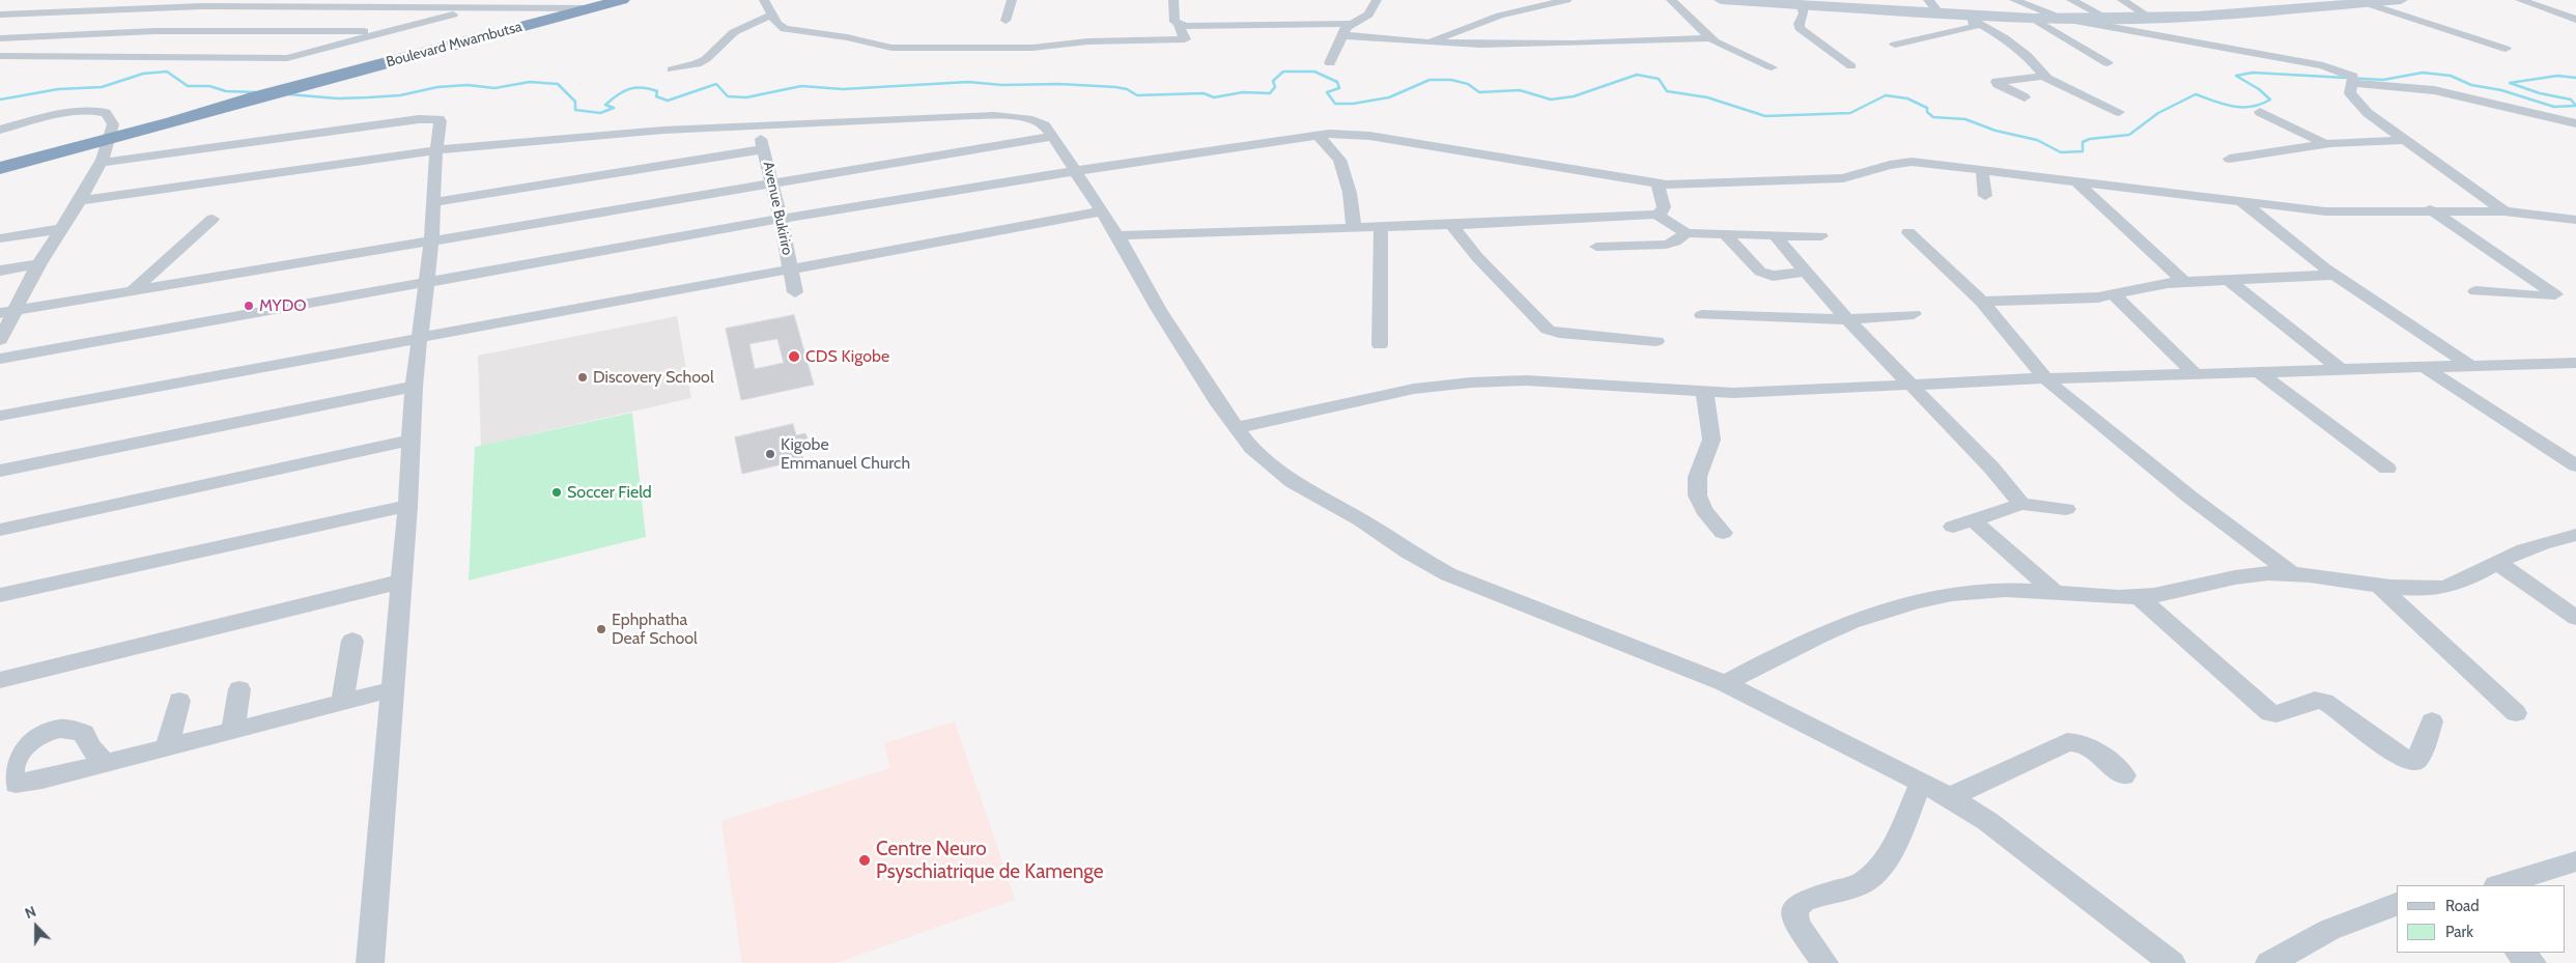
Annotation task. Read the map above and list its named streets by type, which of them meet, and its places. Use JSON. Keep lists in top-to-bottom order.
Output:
{
  "streets": {
    "highway": ["Boulevard Mwambutsa"],
    "street": ["Avenue Bukiriro"]
  },
  "places": [
    "MYDO",
    "CDS Kigobe",
    "Discovery School",
    "Kigobe Emmanuel Church",
    "Soccer Field",
    "Ephphatha Deaf School",
    "Centre Neuro Psyschiatrique de Kamenge"
  ],
  "legend": ["Road", "Park"],
  "north": "top"
}
